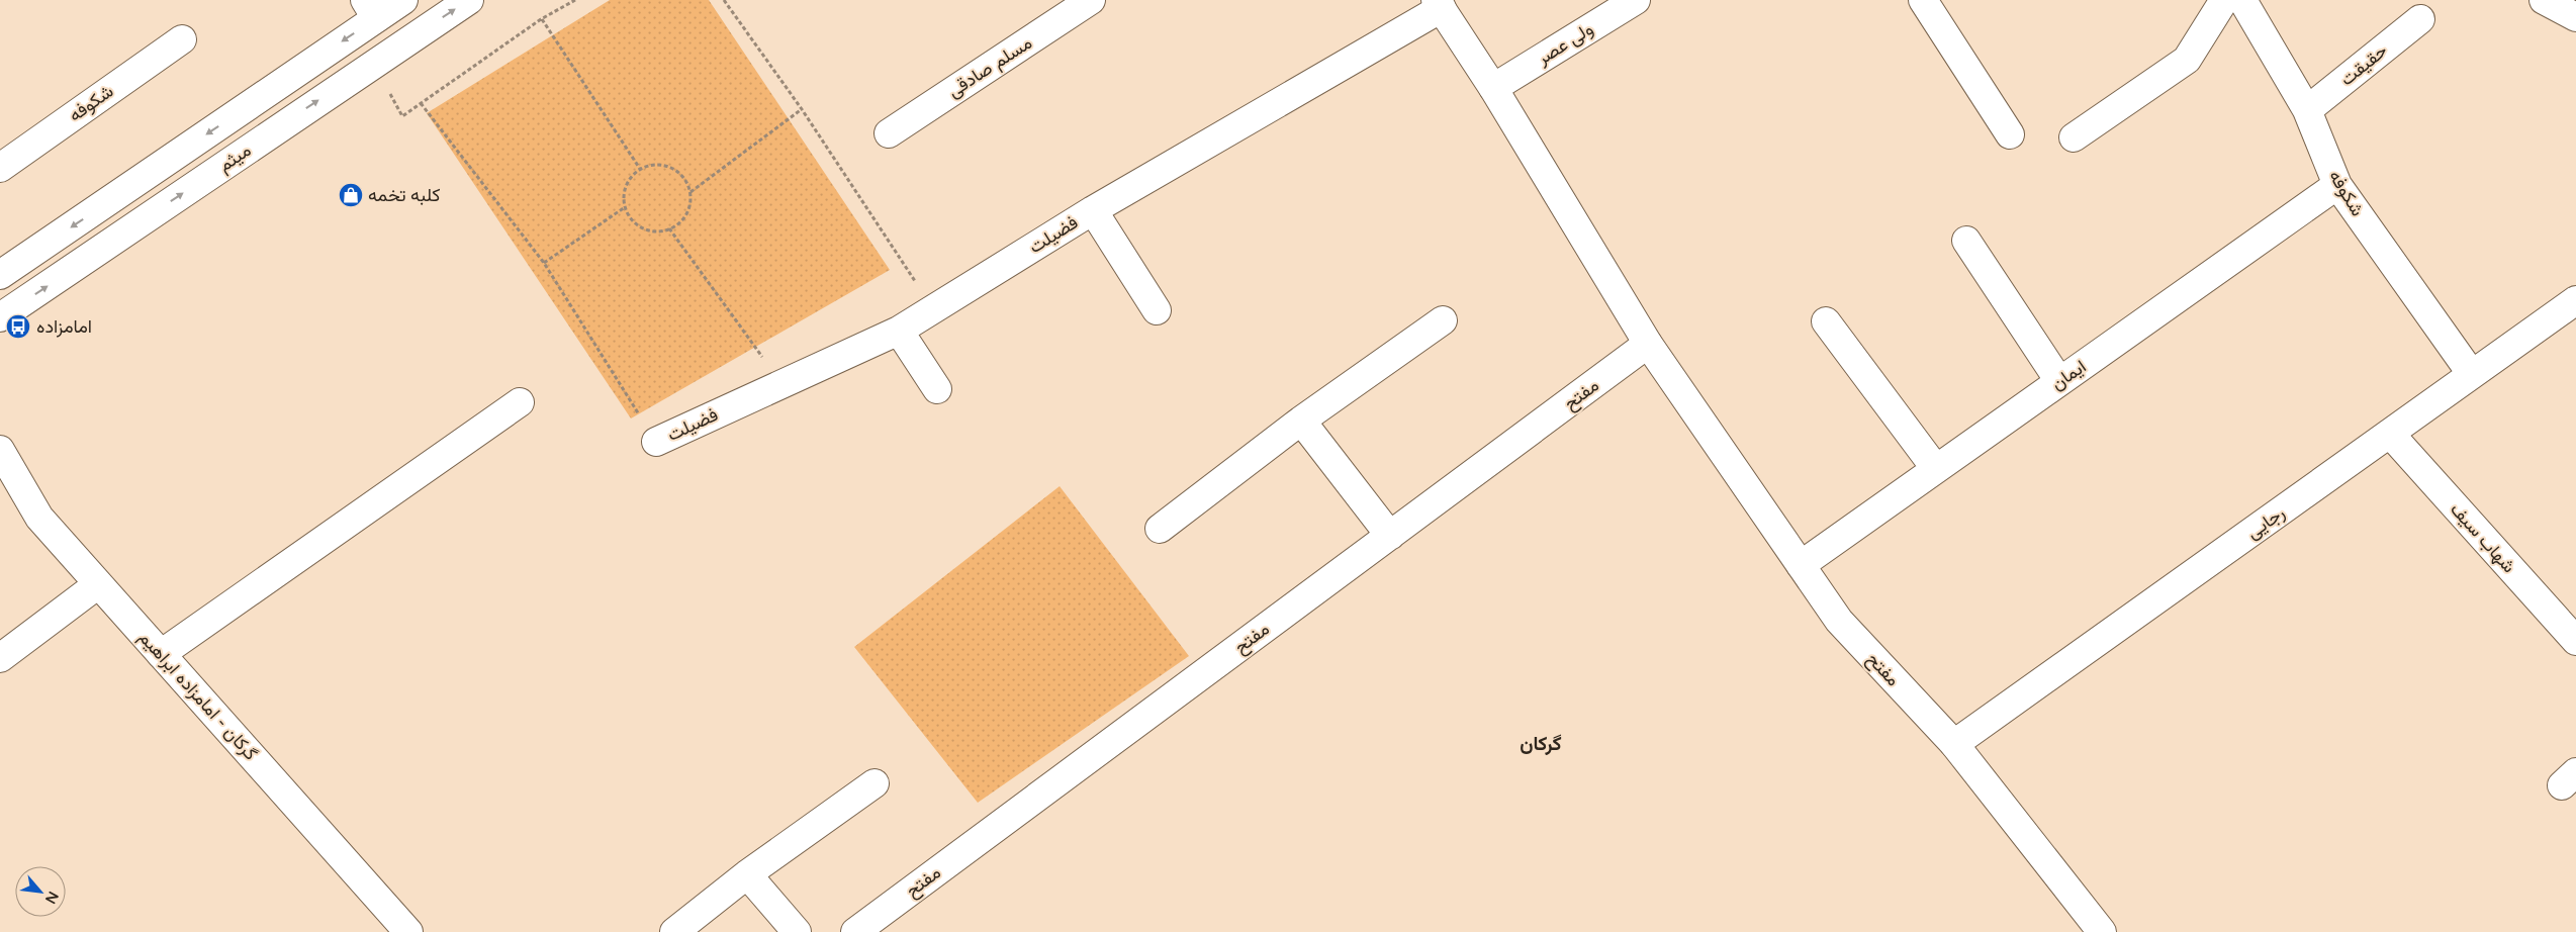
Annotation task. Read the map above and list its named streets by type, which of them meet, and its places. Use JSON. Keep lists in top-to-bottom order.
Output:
{
  "streets": {
    "street": [
      "ولی عصر",
      "حقیقت",
      "مسلم صادقی",
      "شکوفه",
      "میثم",
      "فضیلت",
      "ایمان",
      "مفتح",
      "رجایی",
      "شهاب سیف",
      "گرکان - امامزاده ابراهیم"
    ]
  },
  "crossings": [
    ["ولی عصر", "مفتح"],
    ["حقیقت", "شکوفه"],
    ["شکوفه", "ایمان"],
    ["شکوفه", "رجایی"],
    ["فضیلت", "مفتح"],
    ["ایمان", "مفتح"],
    ["مفتح", "رجایی"],
    ["رجایی", "شهاب سیف"]
  ],
  "districts": ["گرکان"],
  "places": {
    "shop": ["کلبه تخمه"],
    "bus stop": ["امامزاده"]
  },
  "north": "bottom right"
}
